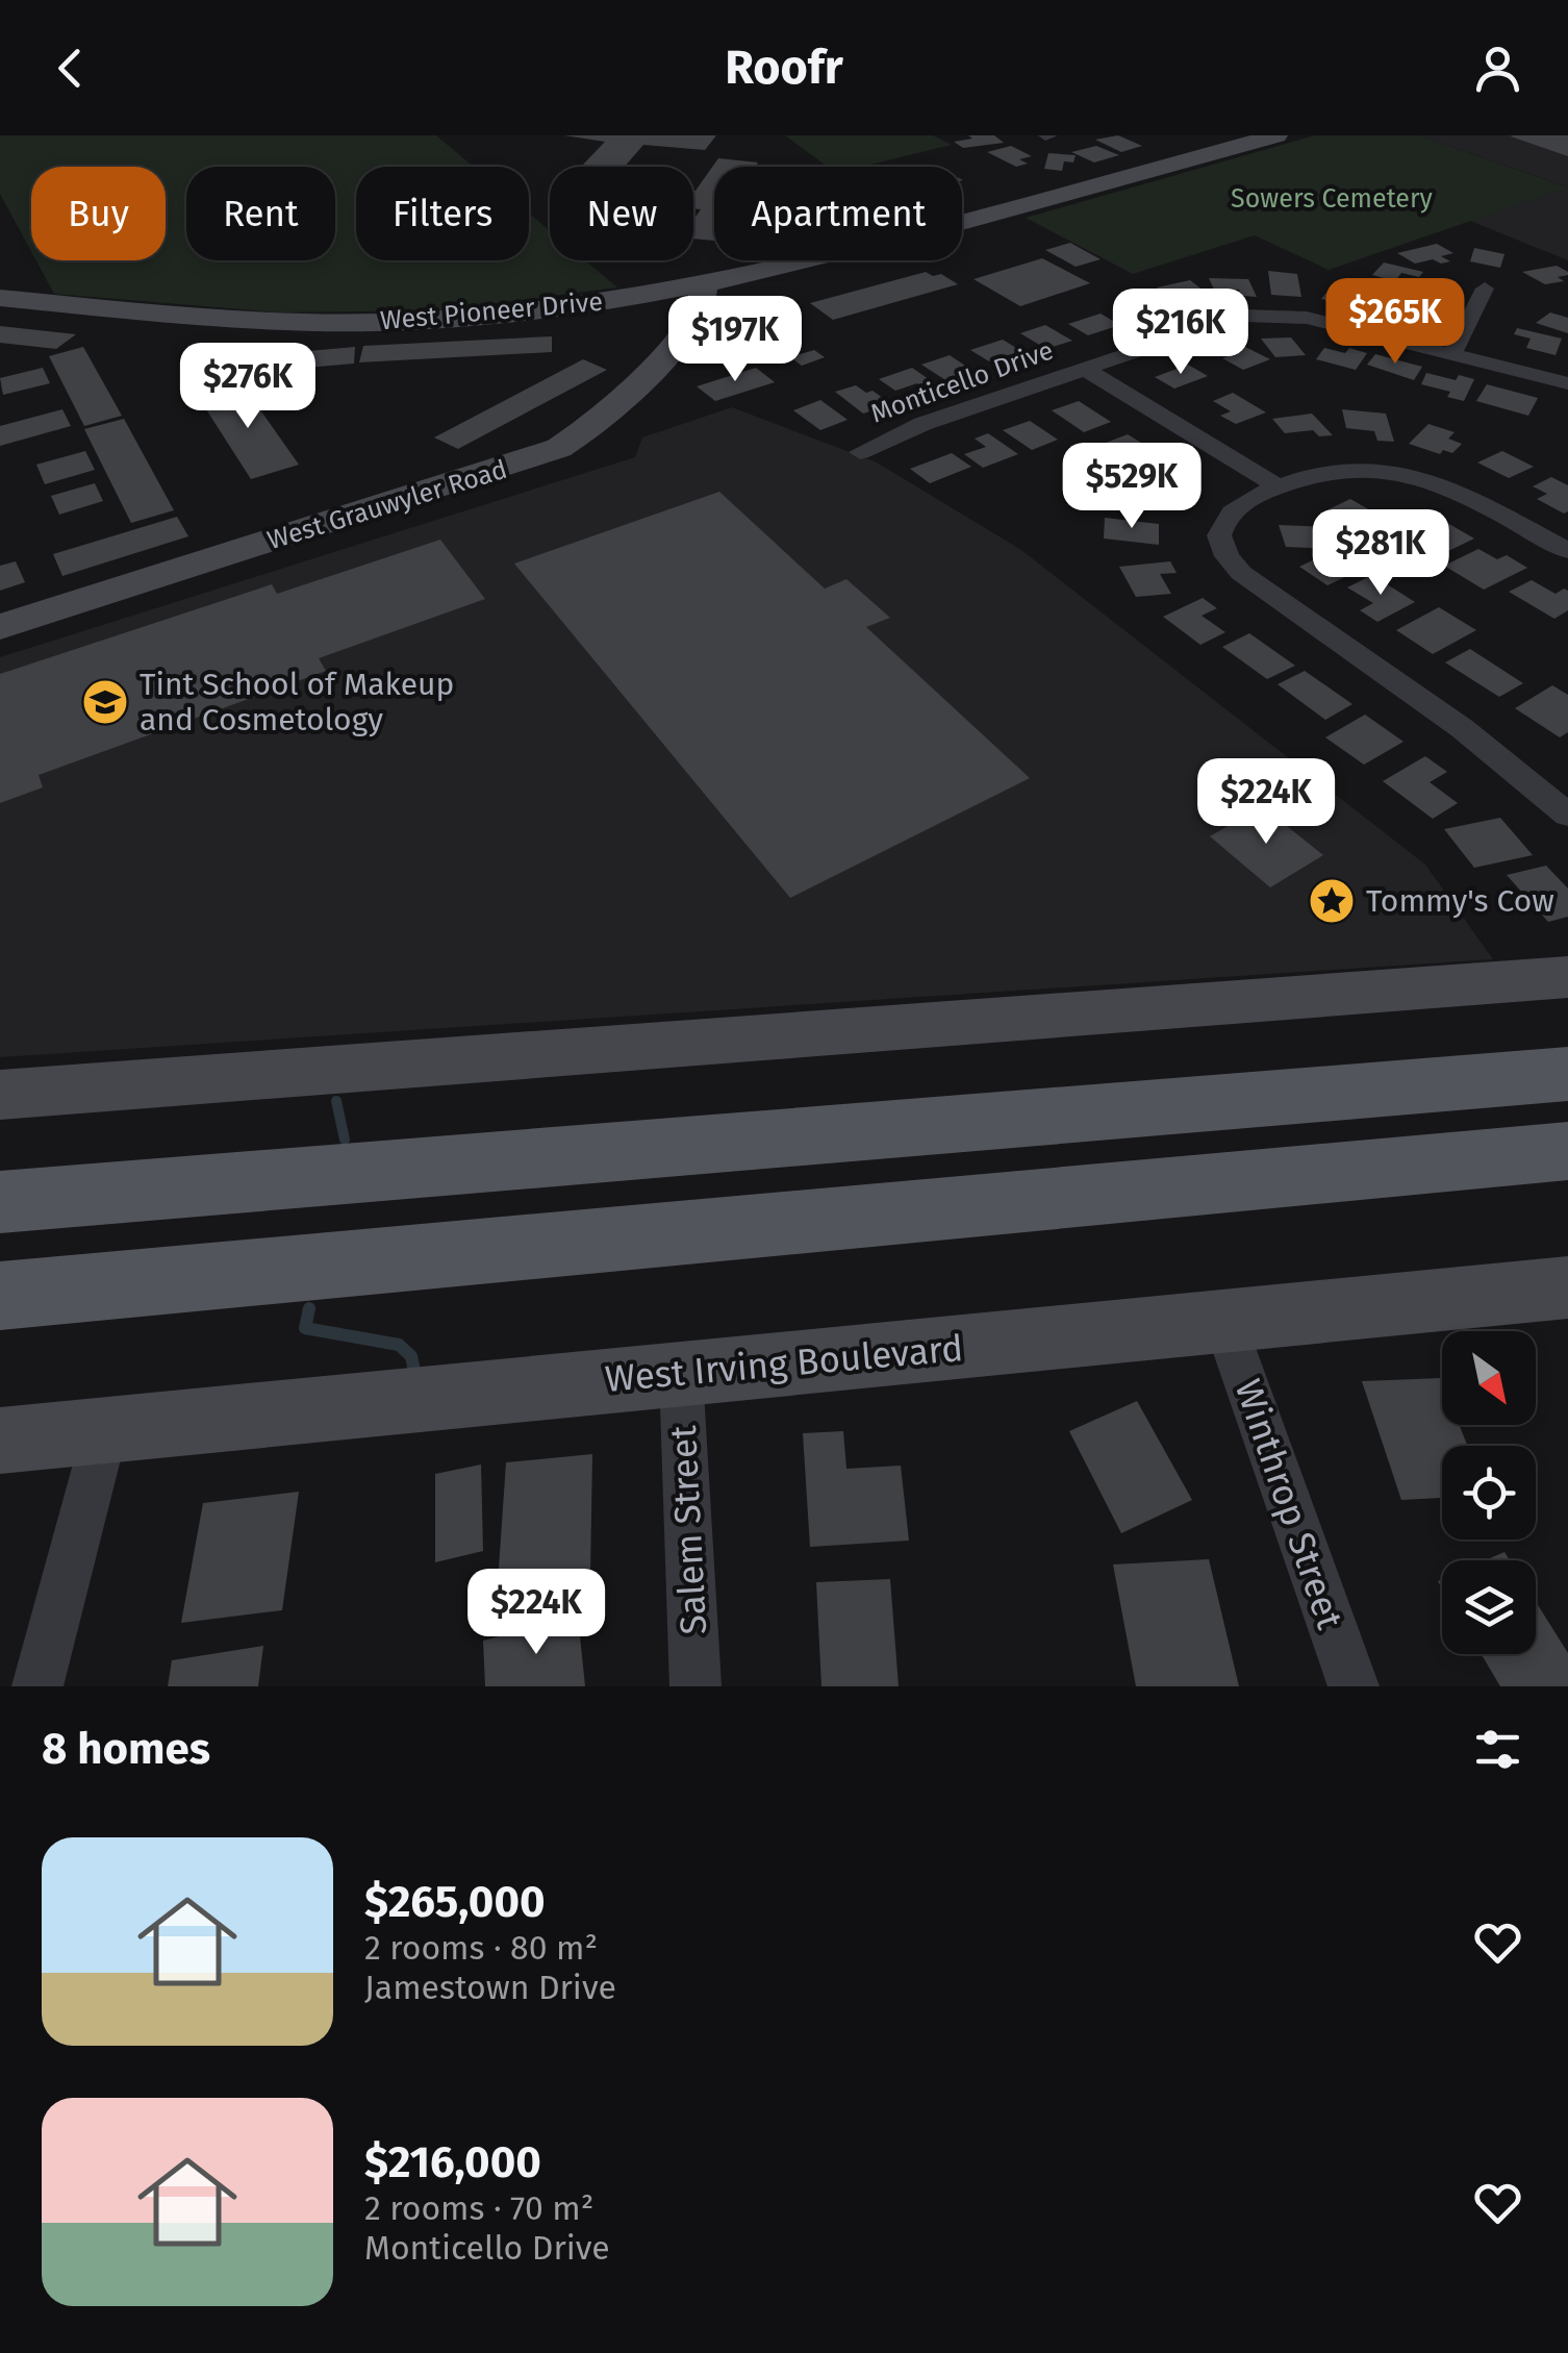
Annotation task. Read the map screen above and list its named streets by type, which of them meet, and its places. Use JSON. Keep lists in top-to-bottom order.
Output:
{
  "streets": {
    "main road": ["West Pioneer Drive", "West Grauwyler Road", "West Irving Boulevard"],
    "street": ["Monticello Drive", "Winthrop Street", "Salem Street"]
  },
  "crossings": [
    ["West Pioneer Drive", "West Grauwyler Road"],
    ["West Irving Boulevard", "Winthrop Street"],
    ["West Irving Boulevard", "Salem Street"]
  ],
  "parks": ["Sowers Cemetery"],
  "places": {
    "school or university": ["Tint School of Makeup and Cosmetology"],
    "place": ["Tommy's Cow"]
  },
  "north": "bottom right",
  "page": {
    "header": "Roofr",
    "chip": [
      "Buy",
      "Rent",
      "Filters",
      "New",
      "Apartment"
    ],
    "price": [
      "$265K",
      "$216K",
      "$197K",
      "$276K",
      "$529K",
      "$281K",
      "$224K",
      "$224K"
    ],
    "heading": "8 homes",
    "list": [
      {
        "name": "$265,000",
        "note": "2 rooms · 80 m² · Jamestown Drive"
      },
      {
        "name": "$216,000",
        "note": "2 rooms · 70 m² · Monticello Drive"
      }
    ]
  }
}
